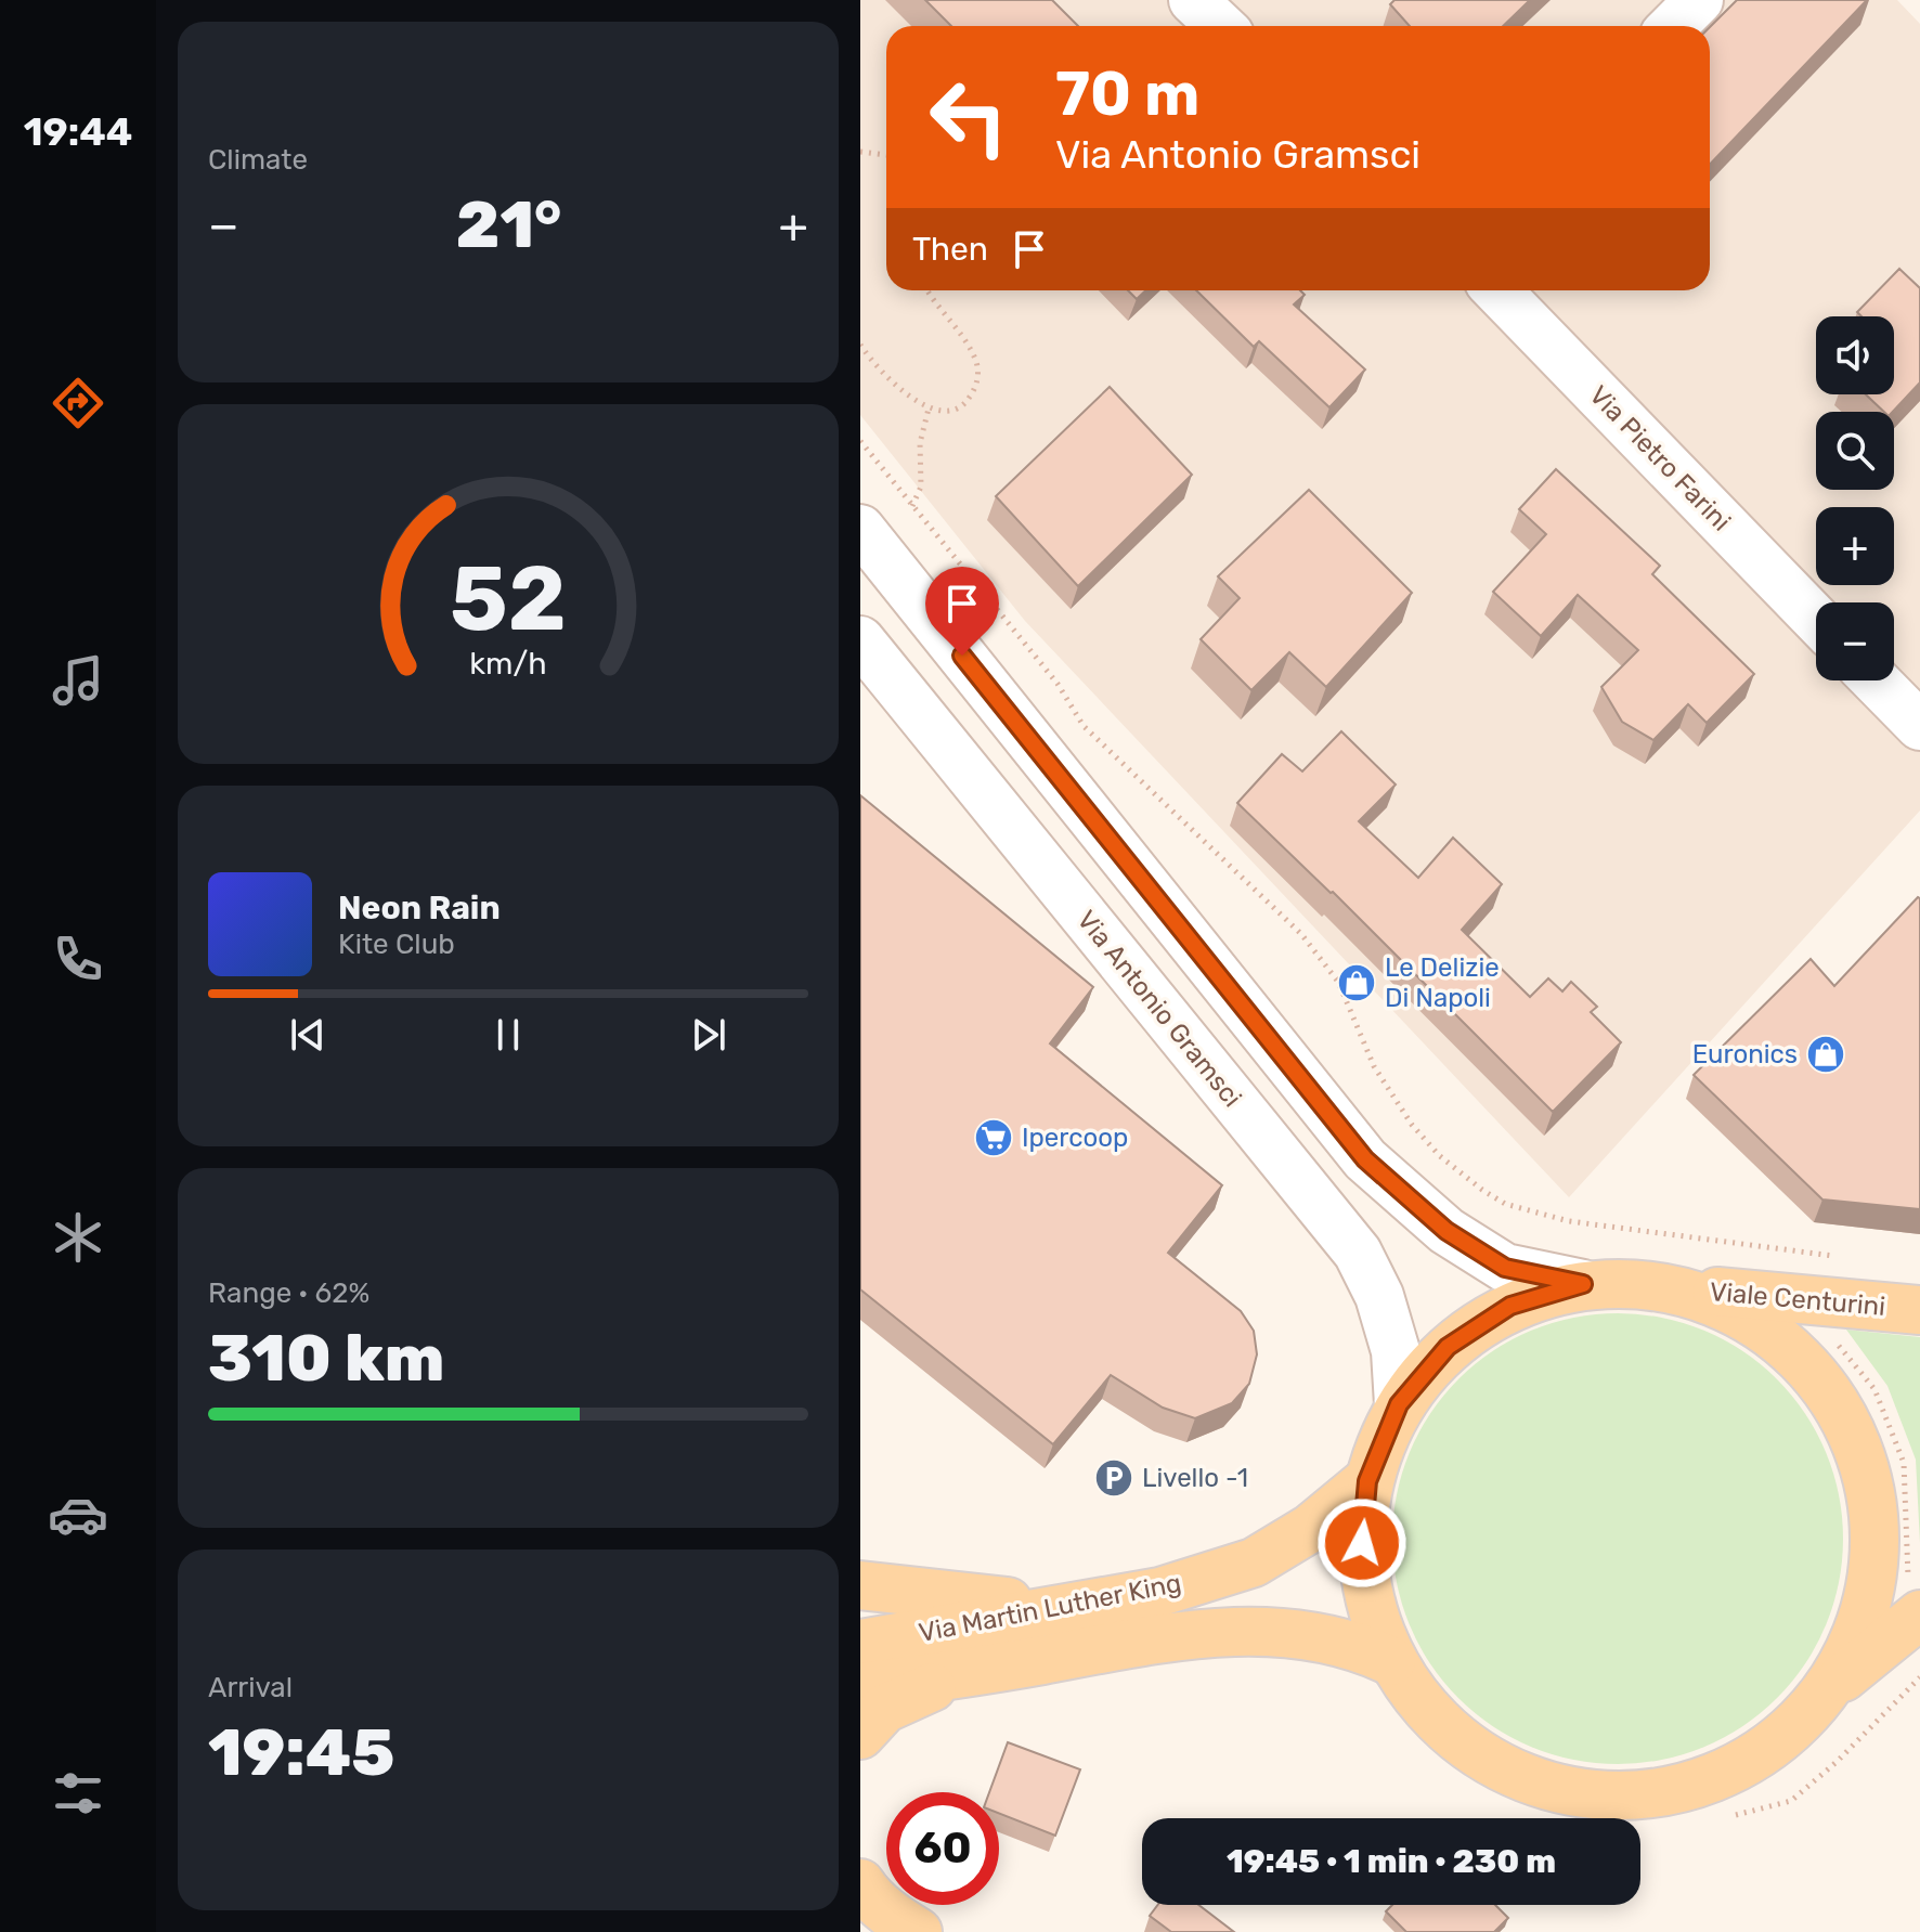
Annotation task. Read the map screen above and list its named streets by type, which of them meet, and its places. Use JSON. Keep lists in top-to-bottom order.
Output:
{
  "streets": {
    "main road": ["Viale Centurini", "Via Martin Luther King"],
    "street": ["Via Pietro Farini", "Via Antonio Gramsci"]
  },
  "places": {
    "shop": ["Le Delizie Di Napoli", "Euronics"],
    "supermarket": ["Ipercoop"],
    "parking": ["Livello -1"]
  },
  "page": {
    "tabs": "19:44",
    "tile": [
      "Climate",
      ["Range · 62%", "310 km"],
      ["Arrival", "19:45"]
    ],
    "turn": ["70 m", "Via Antonio Gramsci"],
    "heat": ["−", "21°", "+"],
    "then": "Then",
    "map_buttons": ["+", "−"],
    "song": ["Neon Rain", "Kite Club"],
    "limit": "60",
    "trip": "19:45 · 1 min · 230 m",
    "gauge": ["52", "km/h"]
  }
}
